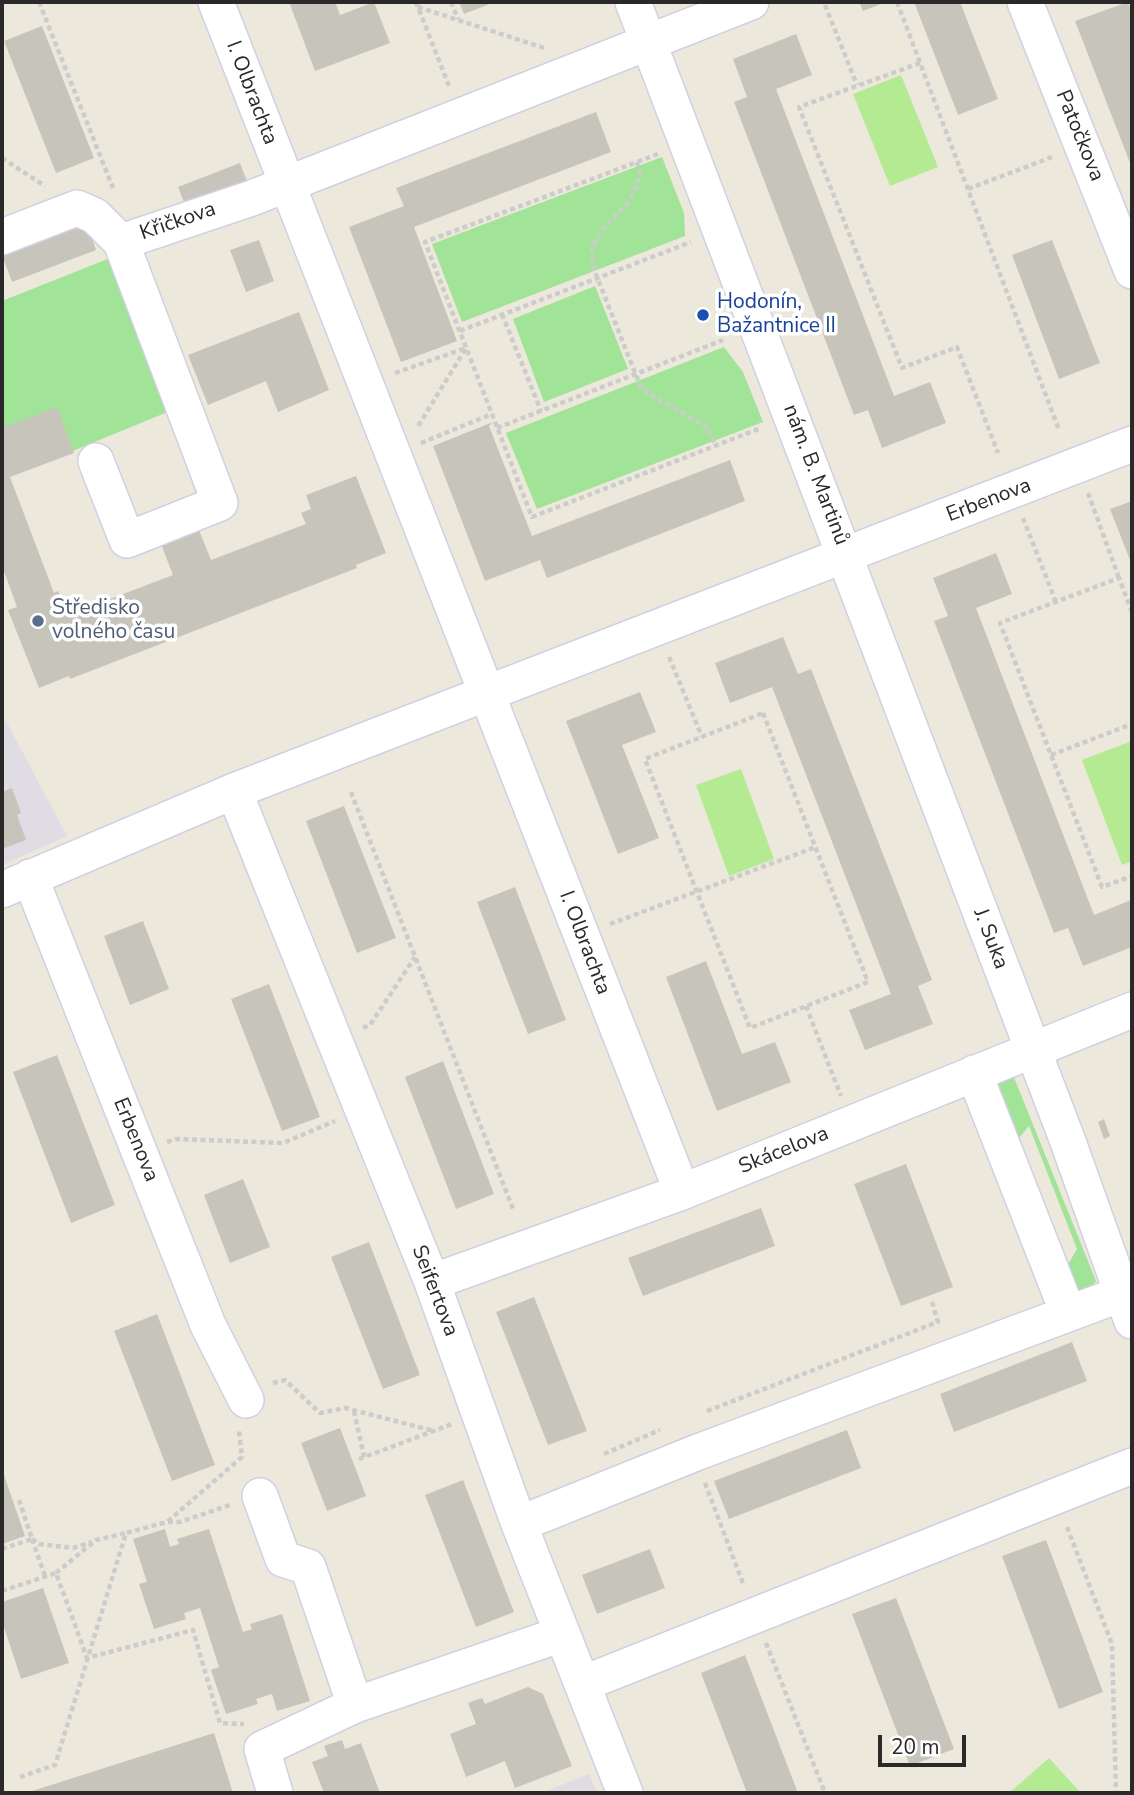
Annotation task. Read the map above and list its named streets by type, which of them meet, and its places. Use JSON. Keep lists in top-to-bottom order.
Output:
{
  "streets": {
    "street": [
      "I. Olbrachta",
      "Patočkova",
      "Křičkova",
      "nám. B. Martinů",
      "Erbenova",
      "J. Suka",
      "Skácelova",
      "Seifertova"
    ]
  },
  "crossings": [
    ["I. Olbrachta", "Křičkova"],
    ["I. Olbrachta", "nám. B. Martinů"],
    ["I. Olbrachta", "Erbenova"],
    ["I. Olbrachta", "Skácelova"],
    ["nám. B. Martinů", "Erbenova"],
    ["nám. B. Martinů", "J. Suka"],
    ["Erbenova", "J. Suka"],
    ["Erbenova", "Seifertova"],
    ["J. Suka", "Skácelova"],
    ["Skácelova", "Seifertova"]
  ],
  "places": ["Hodonín, Bažantnice II", "Středisko volného času"],
  "scale_bar": "20 m"
}
